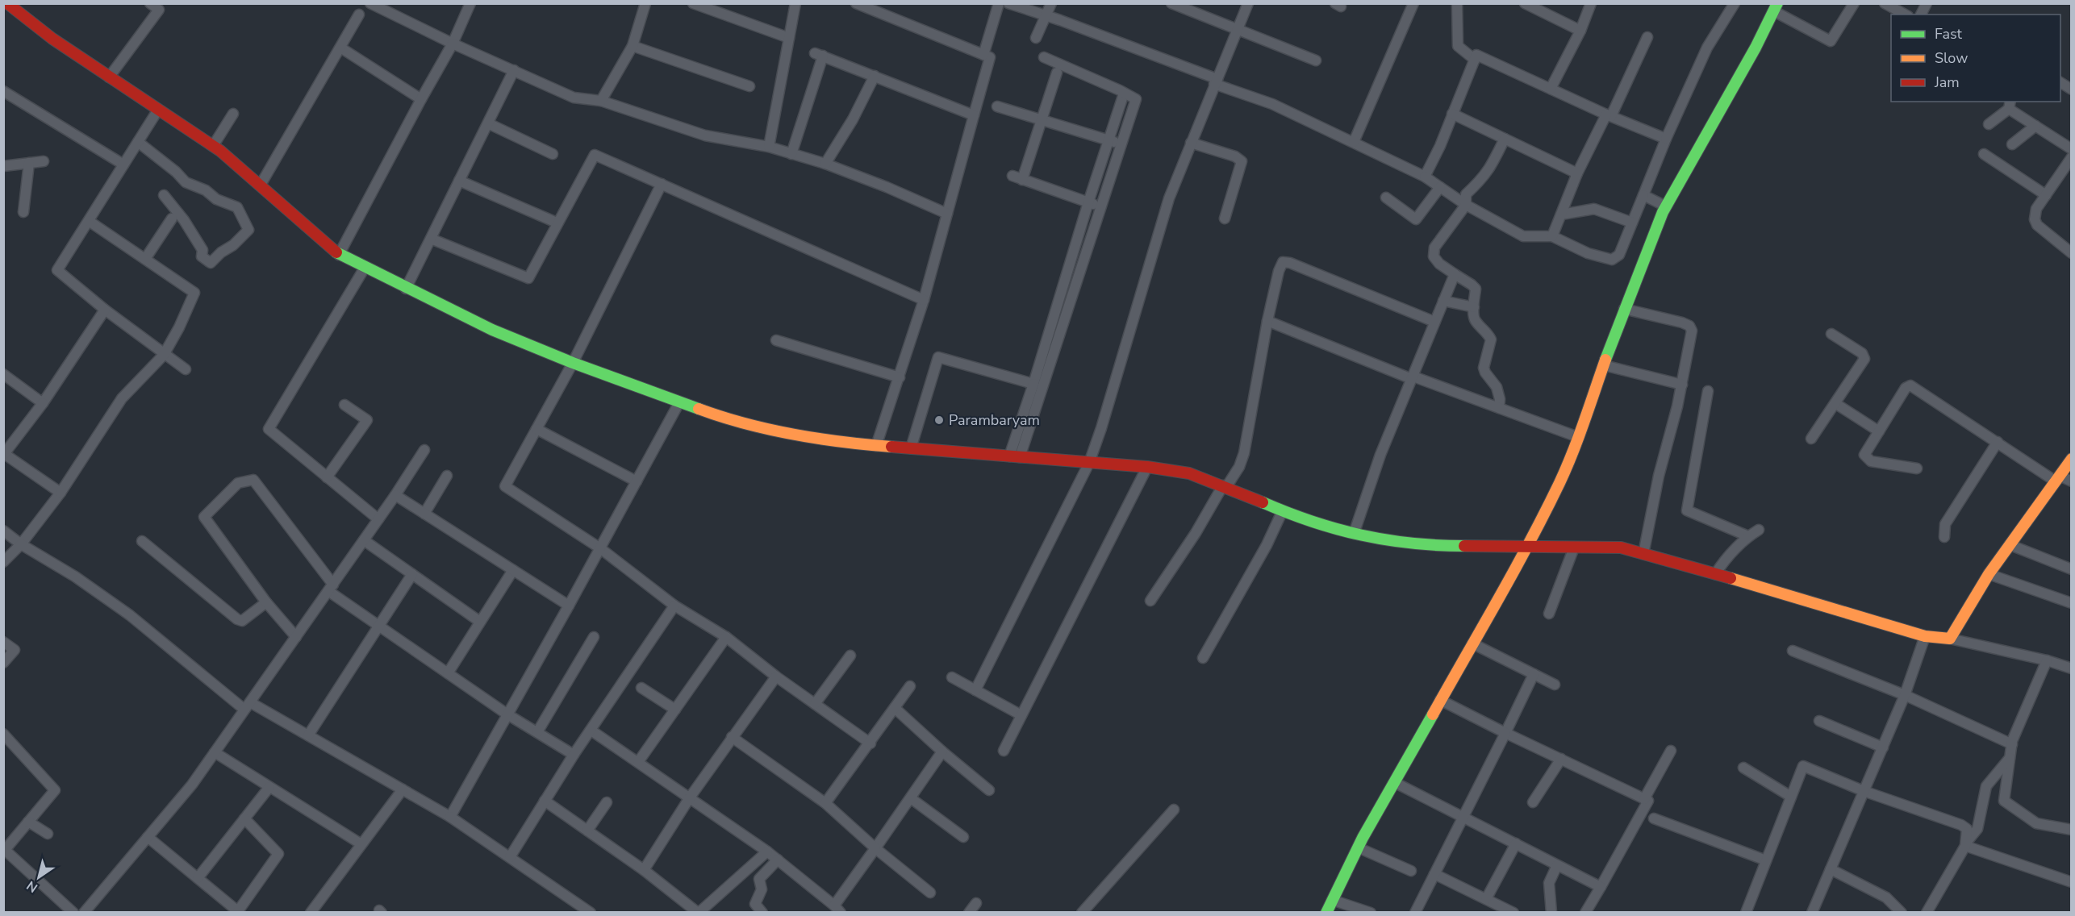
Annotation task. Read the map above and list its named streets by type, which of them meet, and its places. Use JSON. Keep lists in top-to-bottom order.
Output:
{
  "places": ["Parambaryam"],
  "legend": ["Fast", "Slow", "Jam"],
  "north": "bottom left"
}
